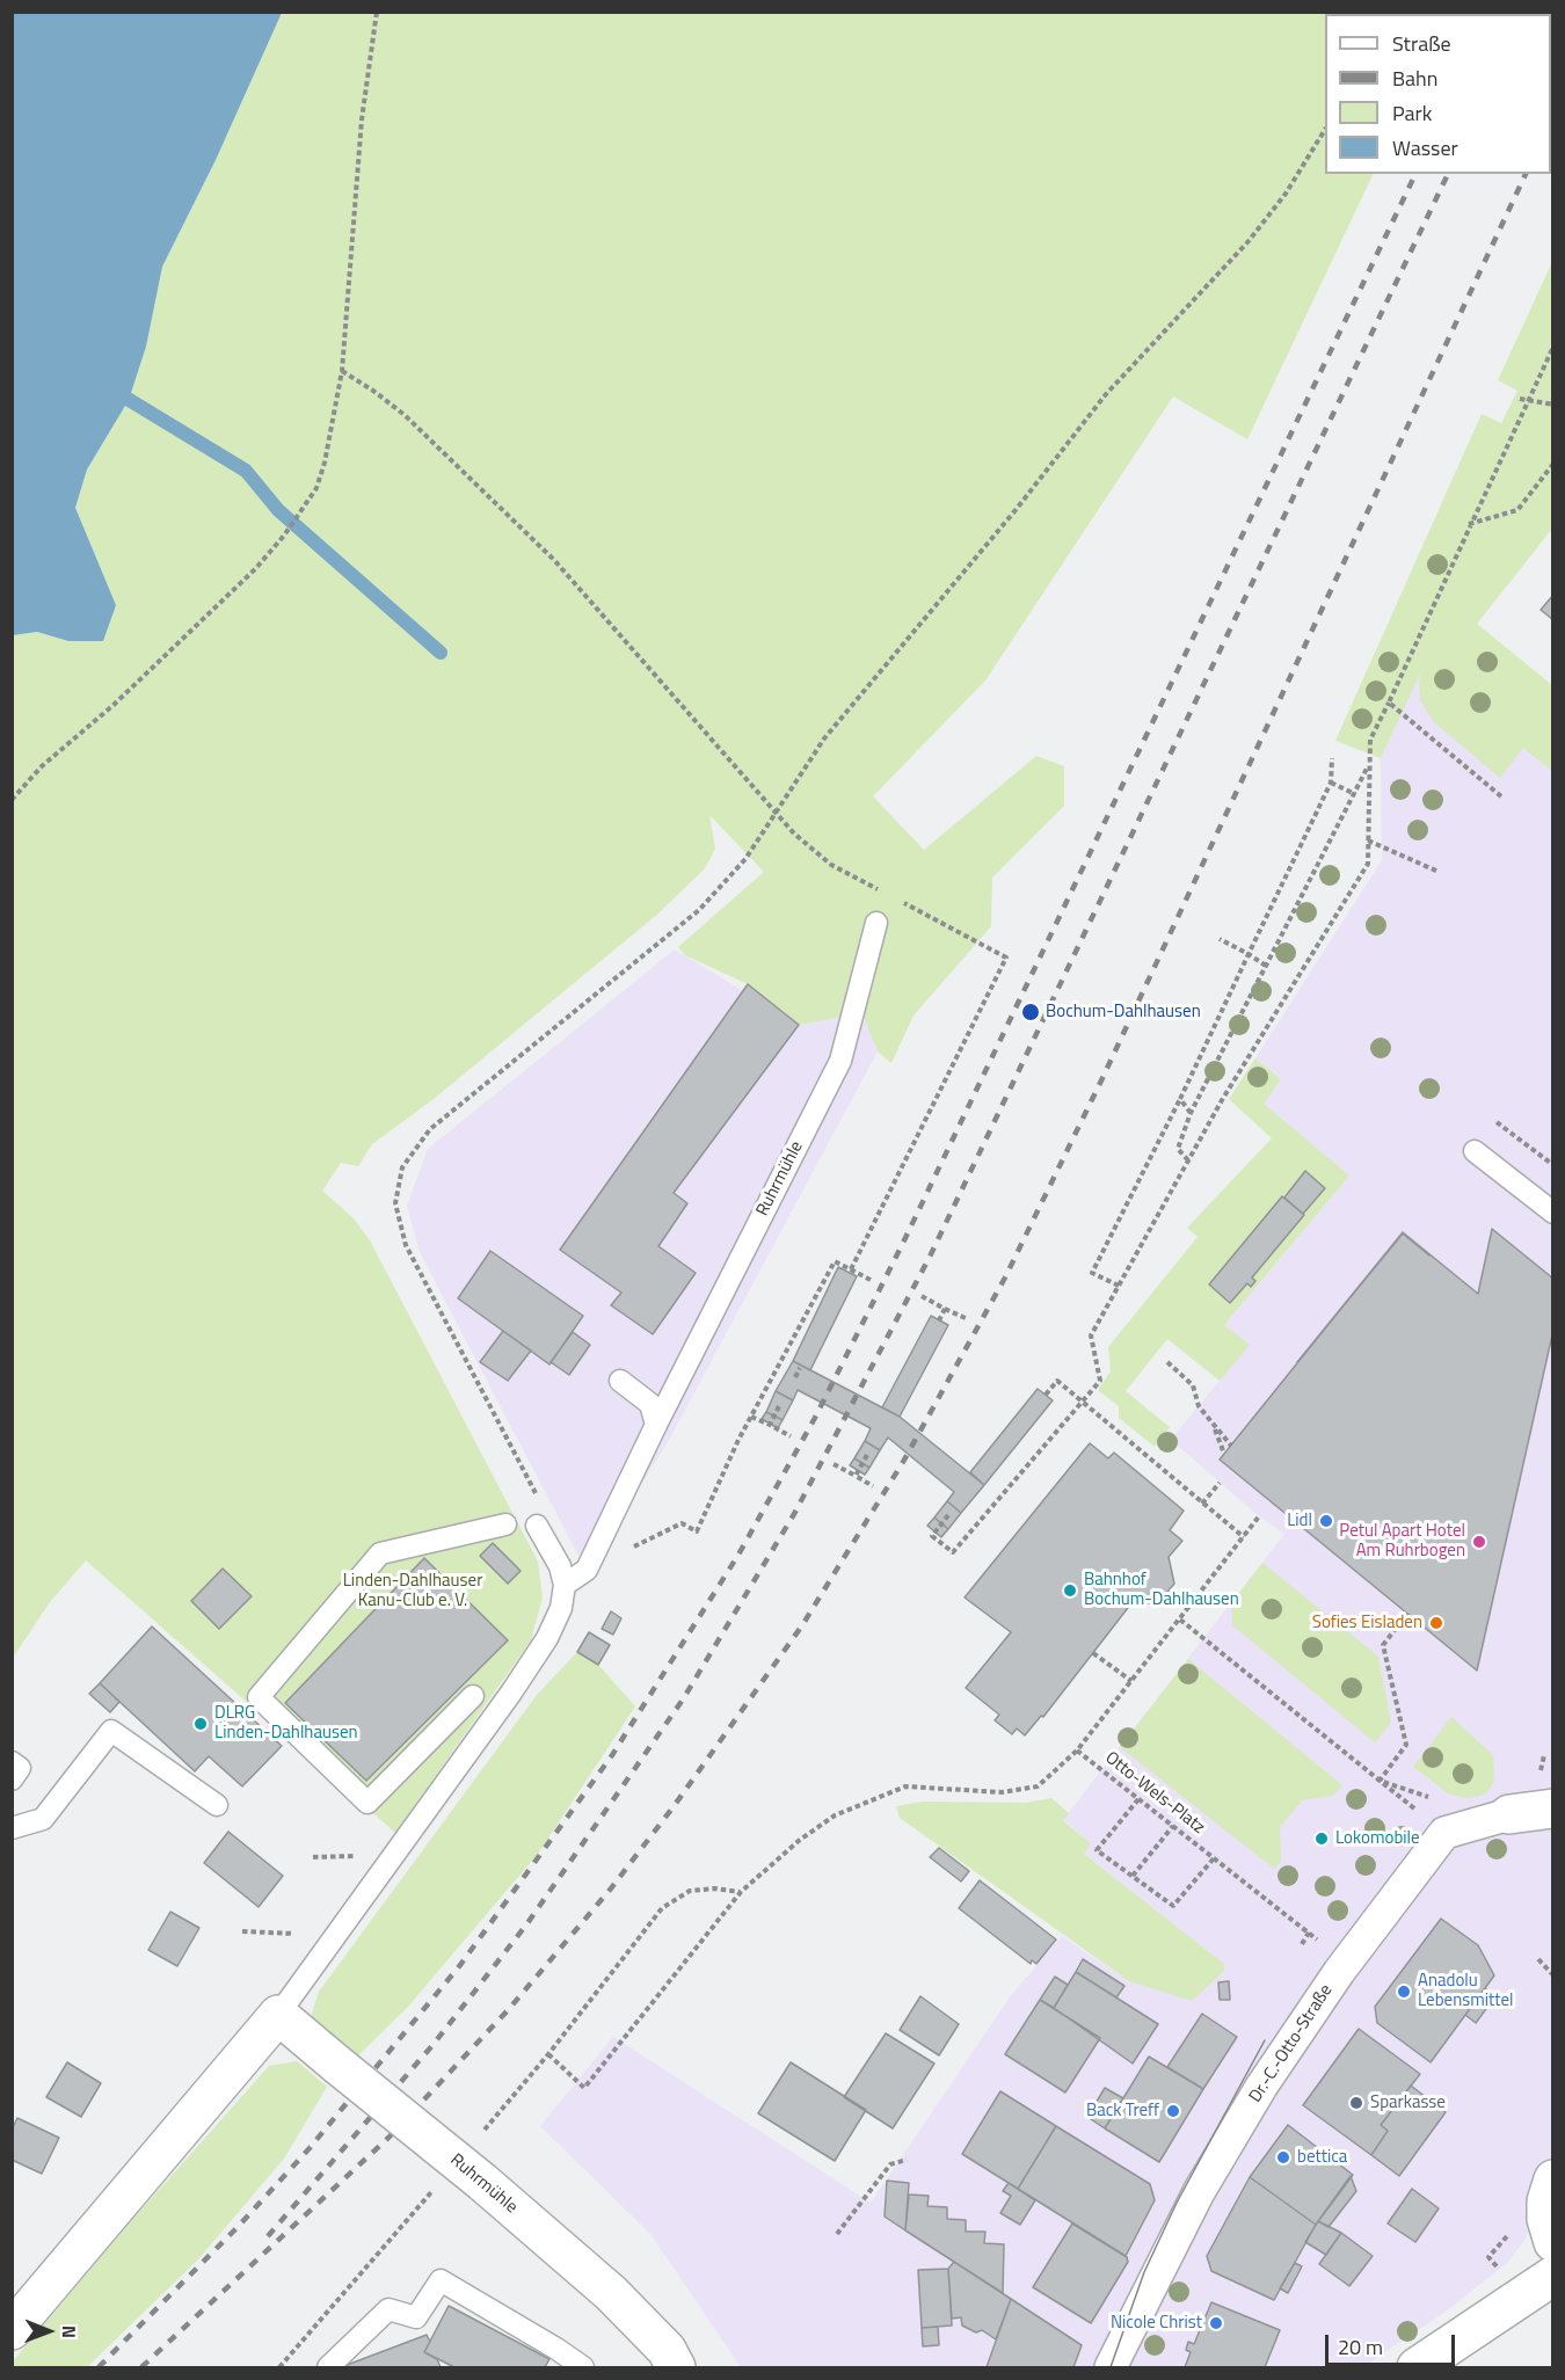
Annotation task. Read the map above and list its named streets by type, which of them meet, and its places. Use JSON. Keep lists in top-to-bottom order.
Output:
{
  "streets": {
    "street": ["Ruhrmühle", "Dr.-C.-Otto-Straße"],
    "path": ["Otto-Wels-Platz"]
  },
  "crossings": [
    ["Otto-Wels-Platz", "Dr.-C.-Otto-Straße"]
  ],
  "parks": ["Linden-Dahlhauser Kanu-Club e. V."],
  "places": [
    "Bochum-Dahlhausen",
    "Lidl",
    "Petul Apart Hotel Am Ruhrbogen",
    "Bahnhof Bochum-Dahlhausen",
    "Sofies Eisladen",
    "DLRG Linden-Dahlhausen",
    "Lokomobile",
    "Anadolu Lebensmittel",
    "Sparkasse",
    "Back Treff",
    "bettica",
    "Nicole Christ"
  ],
  "legend": [
    "Straße",
    "Bahn",
    "Park",
    "Wasser"
  ],
  "scale_bar": "20 m",
  "north": "right"
}
